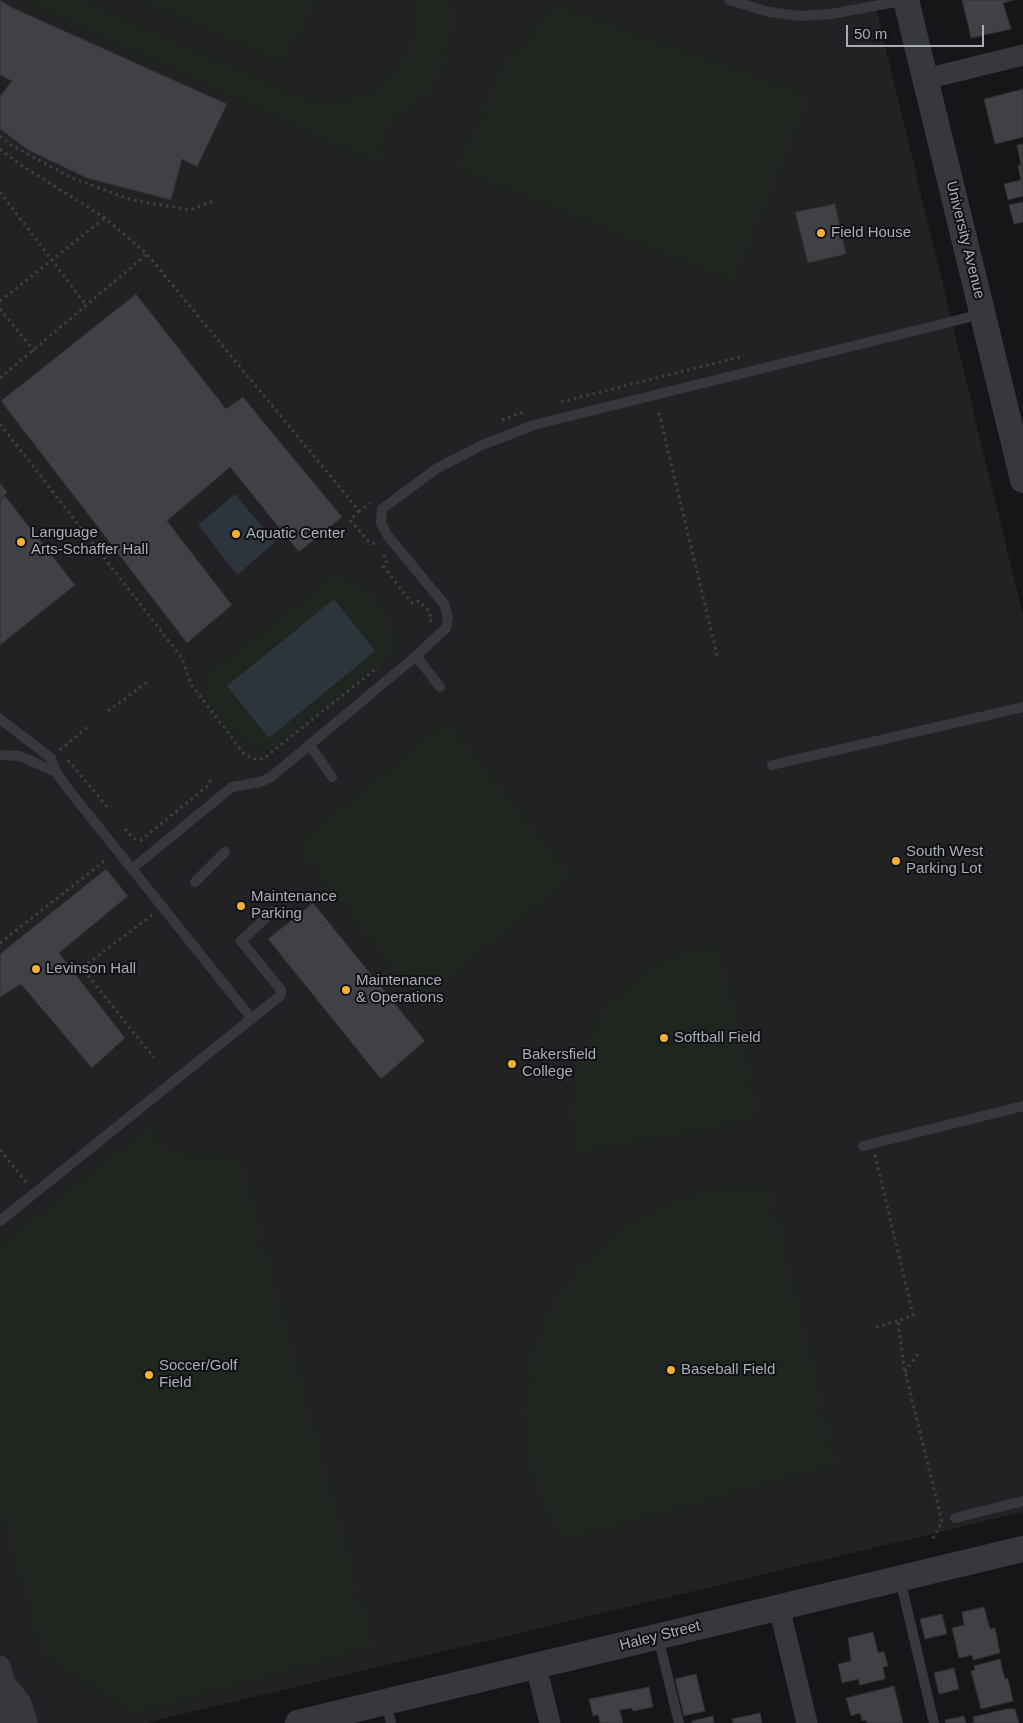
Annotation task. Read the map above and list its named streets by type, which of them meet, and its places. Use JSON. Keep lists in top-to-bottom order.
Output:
{
  "streets": {
    "street": ["University Avenue", "Haley Street"]
  },
  "places": [
    "Field House",
    "Aquatic Center",
    "Language Arts-Schaffer Hall",
    "South West Parking Lot",
    "Maintenance Parking",
    "Levinson Hall",
    "Maintenance & Operations",
    "Softball Field",
    "Bakersfield College",
    "Baseball Field",
    "Soccer/Golf Field"
  ],
  "scale_bar": "50 m"
}
